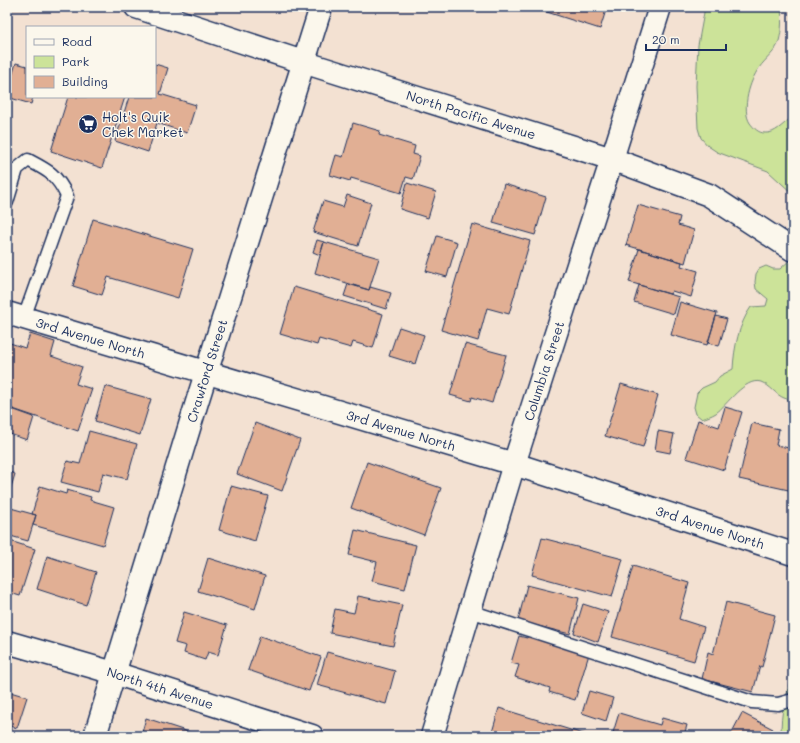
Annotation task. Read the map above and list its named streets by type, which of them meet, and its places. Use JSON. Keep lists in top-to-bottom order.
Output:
{
  "streets": {
    "street": [
      "North Pacific Avenue",
      "3rd Avenue North",
      "Crawford Street",
      "Columbia Street",
      "North 4th Avenue"
    ]
  },
  "crossings": [
    ["North Pacific Avenue", "Crawford Street"],
    ["North Pacific Avenue", "Columbia Street"],
    ["3rd Avenue North", "Crawford Street"],
    ["3rd Avenue North", "Columbia Street"],
    ["Crawford Street", "North 4th Avenue"]
  ],
  "places": {
    "supermarket": ["Holt's Quik Chek Market"]
  },
  "legend": ["Road", "Park", "Building"],
  "scale_bar": "20 m"
}
